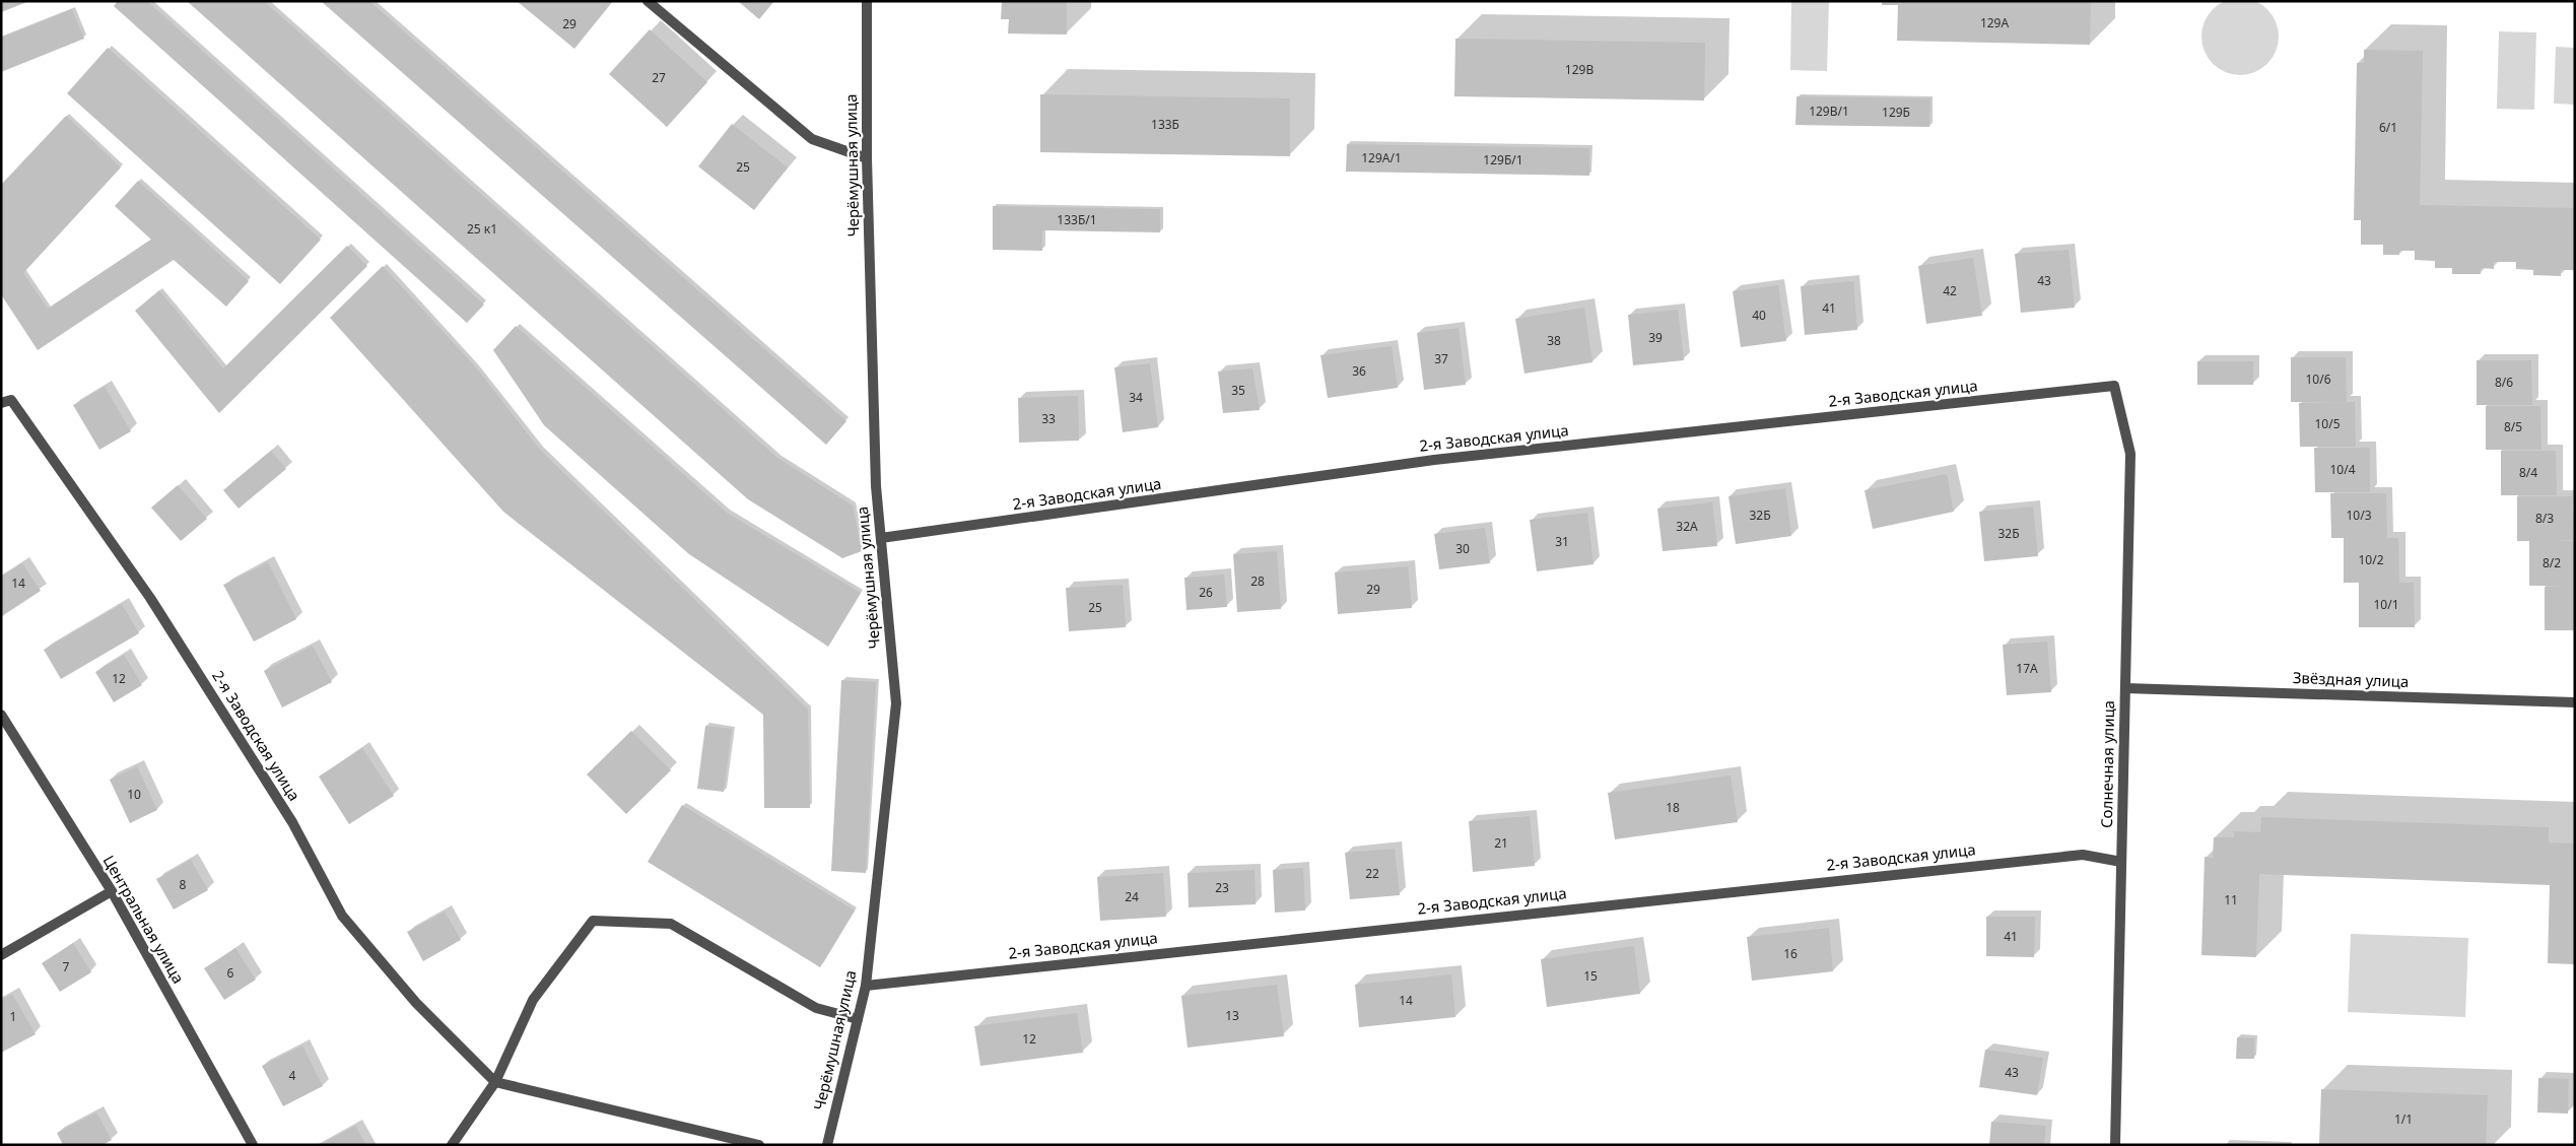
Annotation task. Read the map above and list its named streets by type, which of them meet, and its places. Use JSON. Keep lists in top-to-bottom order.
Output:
{
  "streets": {
    "street": [
      "Черёмушная улица",
      "2-я Заводская улица",
      "Звёздная улица",
      "Солнечная улица",
      "Центральная улица"
    ]
  },
  "crossings": [
    ["Черёмушная улица", "2-я Заводская улица"],
    ["2-я Заводская улица", "Солнечная улица"],
    ["Звёздная улица", "Солнечная улица"]
  ],
  "house_numbers": [
    "129А",
    "29",
    "129В",
    "27",
    "129В/1",
    "129Б",
    "133Б",
    "6/1",
    "129А/1",
    "129Б/1",
    "25",
    "133Б/1",
    "25 к1",
    "43",
    "42",
    "41",
    "40",
    "39",
    "38",
    "37",
    "36",
    "10/6",
    "8/6",
    "35",
    "34",
    "33",
    "10/5",
    "8/5",
    "10/4",
    "8/4",
    "32Б",
    "10/3",
    "8/3",
    "32А",
    "32Б",
    "31",
    "30",
    "10/2",
    "8/2",
    "28",
    "14",
    "29",
    "26",
    "10/1",
    "25",
    "17А",
    "12",
    "10",
    "18",
    "21",
    "22",
    "8",
    "23",
    "24",
    "11",
    "41",
    "16",
    "7",
    "6",
    "15",
    "14",
    "13",
    "1",
    "12",
    "43",
    "4",
    "1/1"
  ]
}
